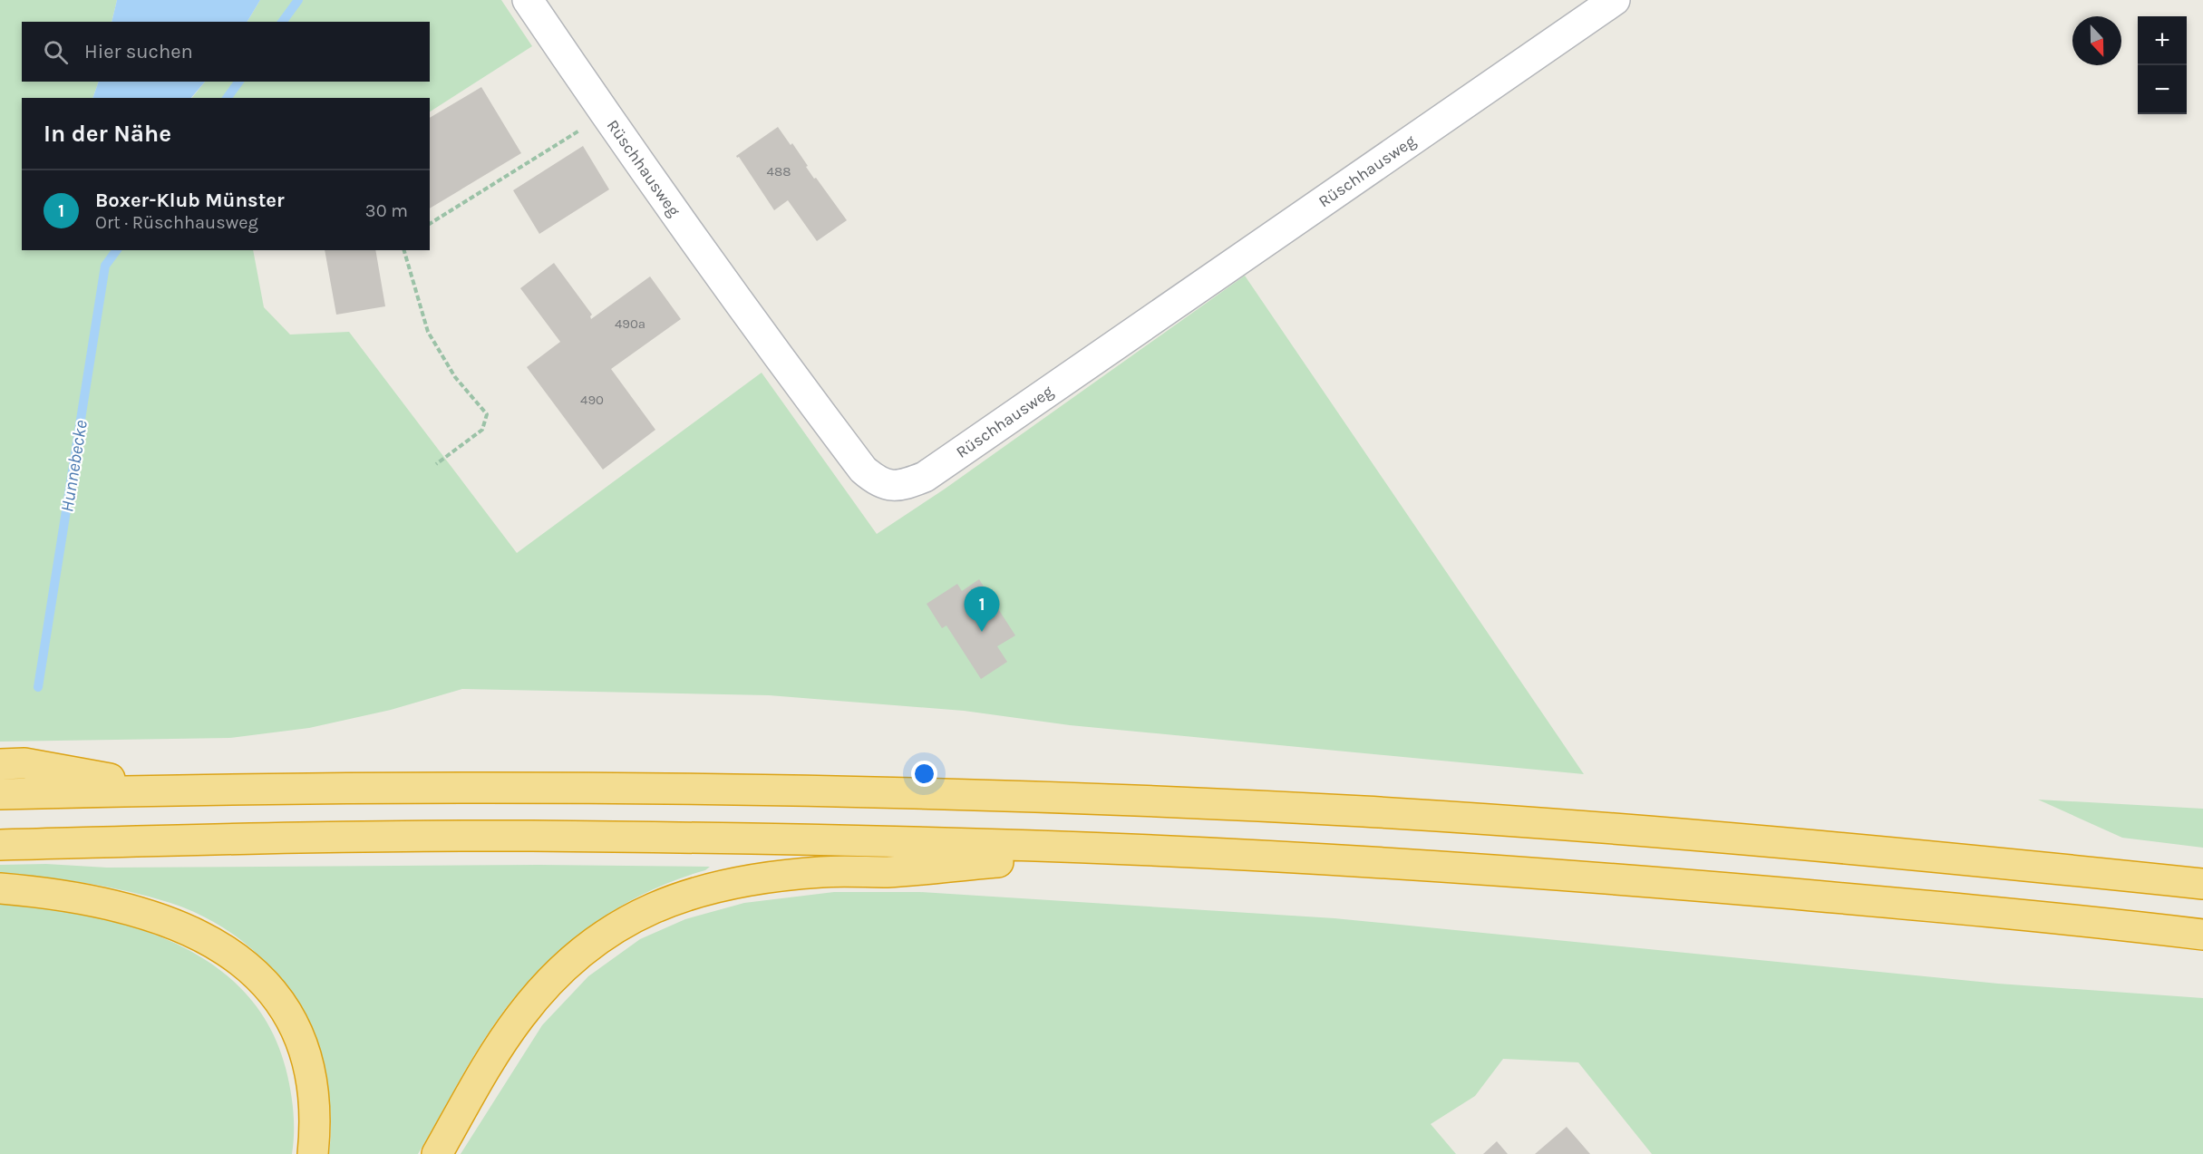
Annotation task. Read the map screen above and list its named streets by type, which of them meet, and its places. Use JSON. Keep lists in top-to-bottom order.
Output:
{
  "streets": {
    "street": ["Rüschhausweg"]
  },
  "water": ["Hunnebecke"],
  "house_numbers": ["488", "490a", "490"],
  "north": "bottom",
  "page": {
    "map_buttons": ["+", "−"],
    "search": "Hier suchen",
    "heading": "In der Nähe",
    "list": [
      {
        "mark": "1",
        "name": "Boxer-Klub Münster",
        "note": "Ort · Rüschhausweg",
        "value": "30 m"
      }
    ],
    "pins": "1"
  }
}
